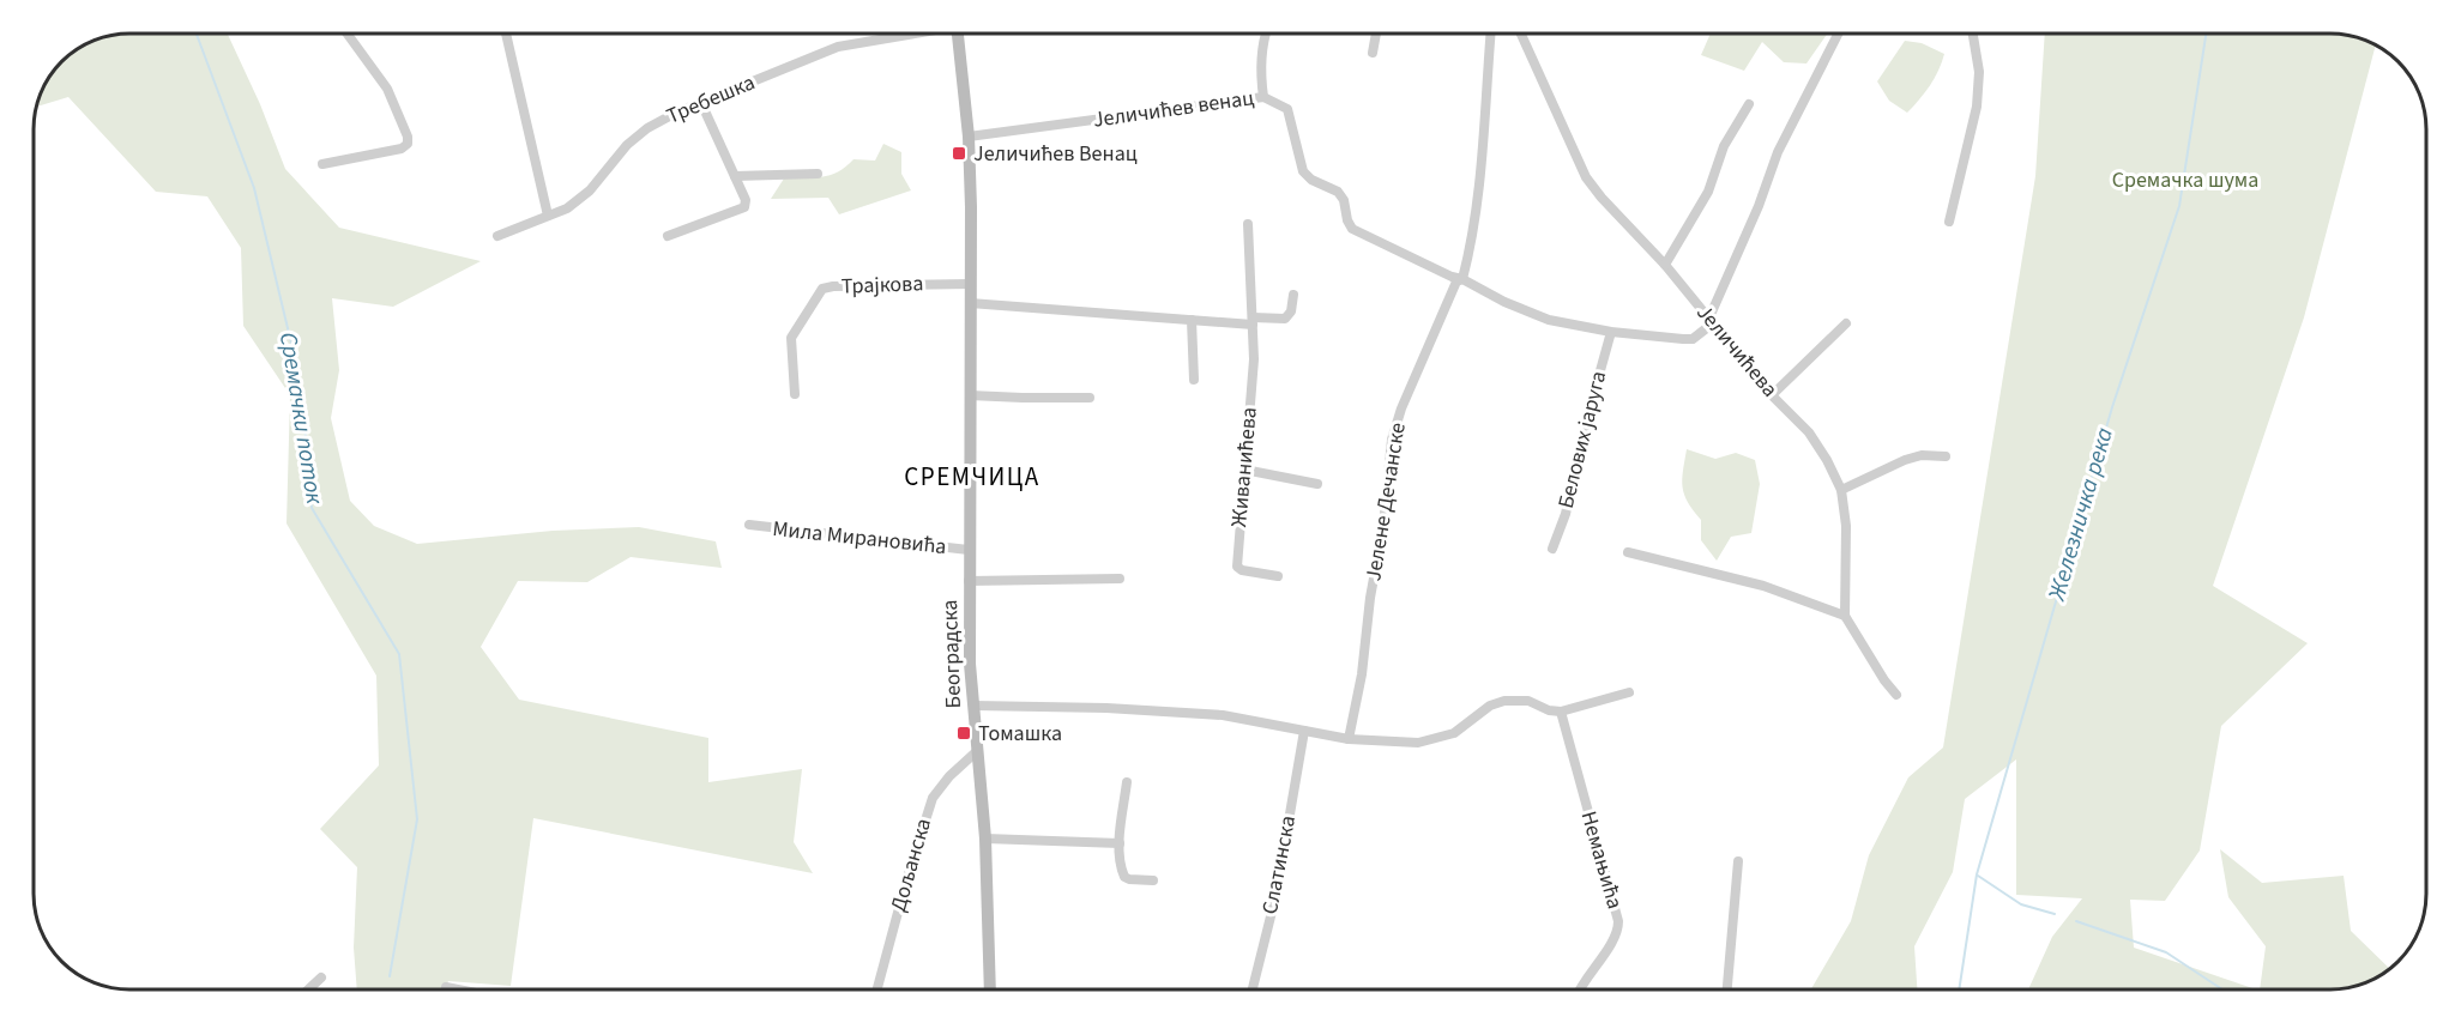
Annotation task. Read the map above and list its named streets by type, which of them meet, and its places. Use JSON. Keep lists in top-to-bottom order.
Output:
{
  "streets": {
    "main road": ["Београдска"],
    "street": [
      "Требешка",
      "Јеличићев венац",
      "Трајкова",
      "Јеличићева",
      "Белових јаруга",
      "Живанићева",
      "Јелене Дечанске",
      "Мила Мирановића",
      "Немањића",
      "Дољанска",
      "Слатинска"
    ]
  },
  "crossings": [
    ["Јеличићев венац", "Јеличићева"],
    ["Јеличићев венац", "Белових јаруга"],
    ["Јеличићев венац", "Јелене Дечанске"],
    ["Јеличићев венац", "Београдска"],
    ["Трајкова", "Београдска"],
    ["Мила Мирановића", "Београдска"],
    ["Београдска", "Дољанска"]
  ],
  "districts": ["СРЕМЧИЦА"],
  "water": ["Сремачки поток", "Железничка река"],
  "parks": ["Сремачка шума"],
  "places": {
    "transit": ["Јеличићев Венац", "Томашка"]
  }
}
